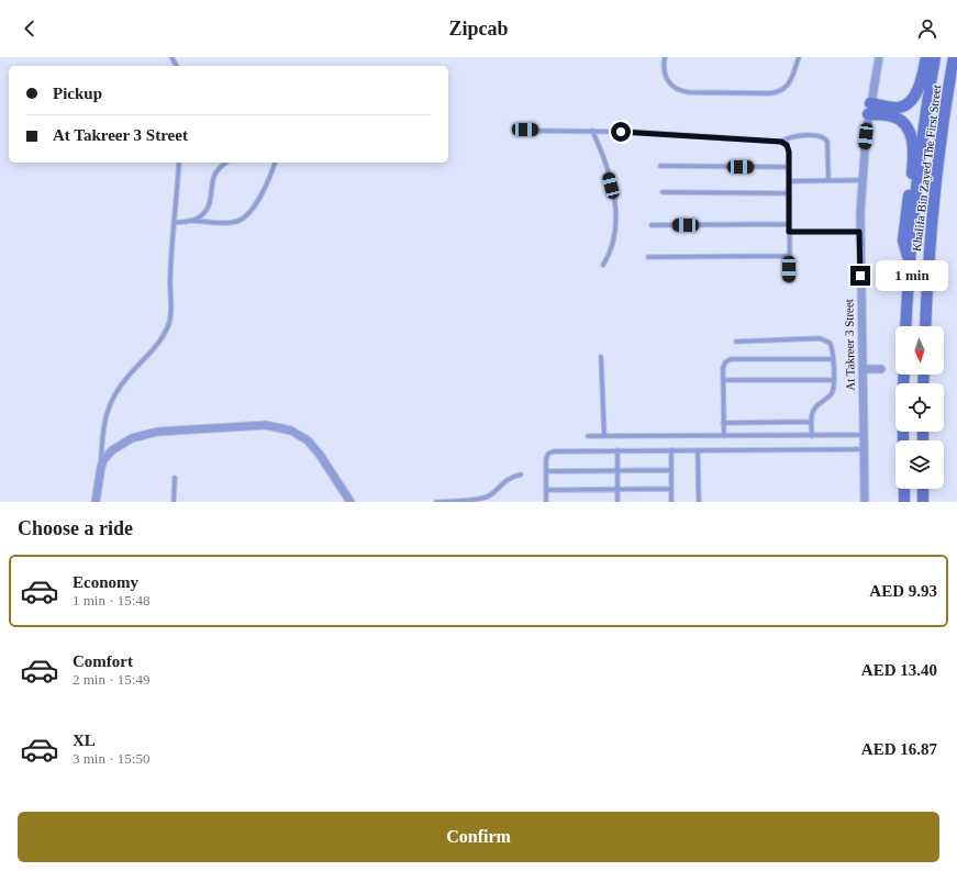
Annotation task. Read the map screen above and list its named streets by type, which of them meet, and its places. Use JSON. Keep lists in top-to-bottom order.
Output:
{
  "streets": {
    "main road": ["Khalifa Bin Zayed The First Street"],
    "street": ["At Takreer 3 Street"]
  },
  "north": "bottom",
  "page": {
    "header": "Zipcab",
    "banner": ["Pickup", "At Takreer 3 Street"],
    "bubble": "1 min",
    "heading": "Choose a ride",
    "list": [
      {
        "name": "Economy",
        "note": "1 min · 15:48",
        "value": "AED 9.93"
      },
      {
        "name": "Comfort",
        "note": "2 min · 15:49",
        "value": "AED 13.40"
      },
      {
        "name": "XL",
        "note": "3 min · 15:50",
        "value": "AED 16.87"
      }
    ],
    "buttons": "Confirm"
  }
}
